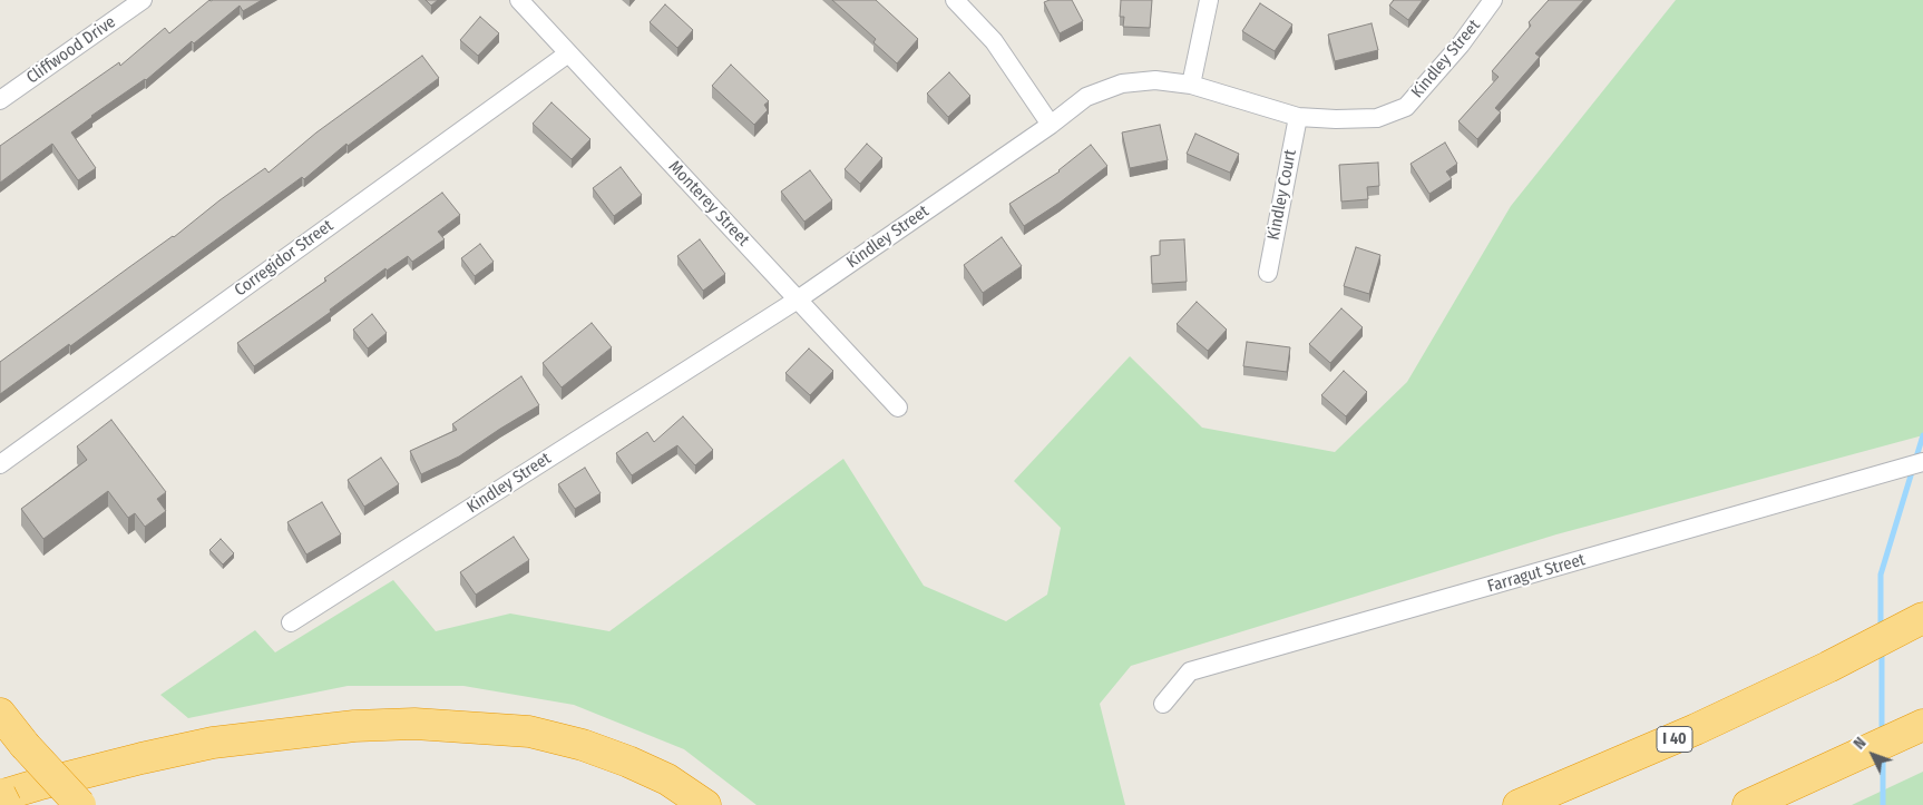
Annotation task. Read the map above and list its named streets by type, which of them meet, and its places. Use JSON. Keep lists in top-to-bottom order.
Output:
{
  "streets": {
    "highway": ["I 40"],
    "street": [
      "Cliffwood Drive",
      "Kindley Street",
      "Kindley Court",
      "Monterey Street",
      "Corregidor Street",
      "Farragut Street"
    ]
  },
  "crossings": [
    ["Kindley Street", "Kindley Court"],
    ["Kindley Street", "Monterey Street"],
    ["Monterey Street", "Corregidor Street"]
  ],
  "north": "top left"
}
